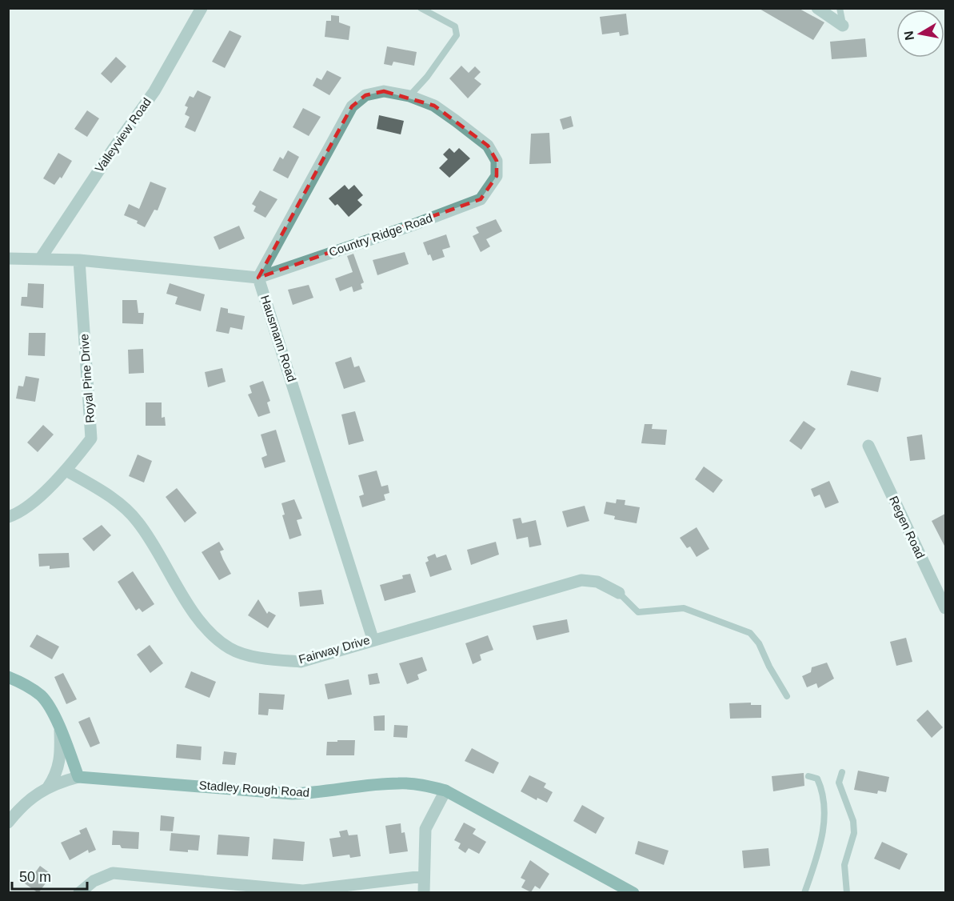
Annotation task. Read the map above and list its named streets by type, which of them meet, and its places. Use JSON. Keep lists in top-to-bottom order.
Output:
{
  "streets": {
    "main road": ["Stadley Rough Road"],
    "street": [
      "Valleyview Road",
      "Country Ridge Road",
      "Hausmann Road",
      "Royal Pine Drive",
      "Regen Road",
      "Fairway Drive"
    ]
  },
  "crossings": [
    ["Country Ridge Road", "Hausmann Road"],
    ["Hausmann Road", "Fairway Drive"],
    ["Royal Pine Drive", "Fairway Drive"]
  ],
  "scale_bar": "50 m",
  "north": "left"
}
